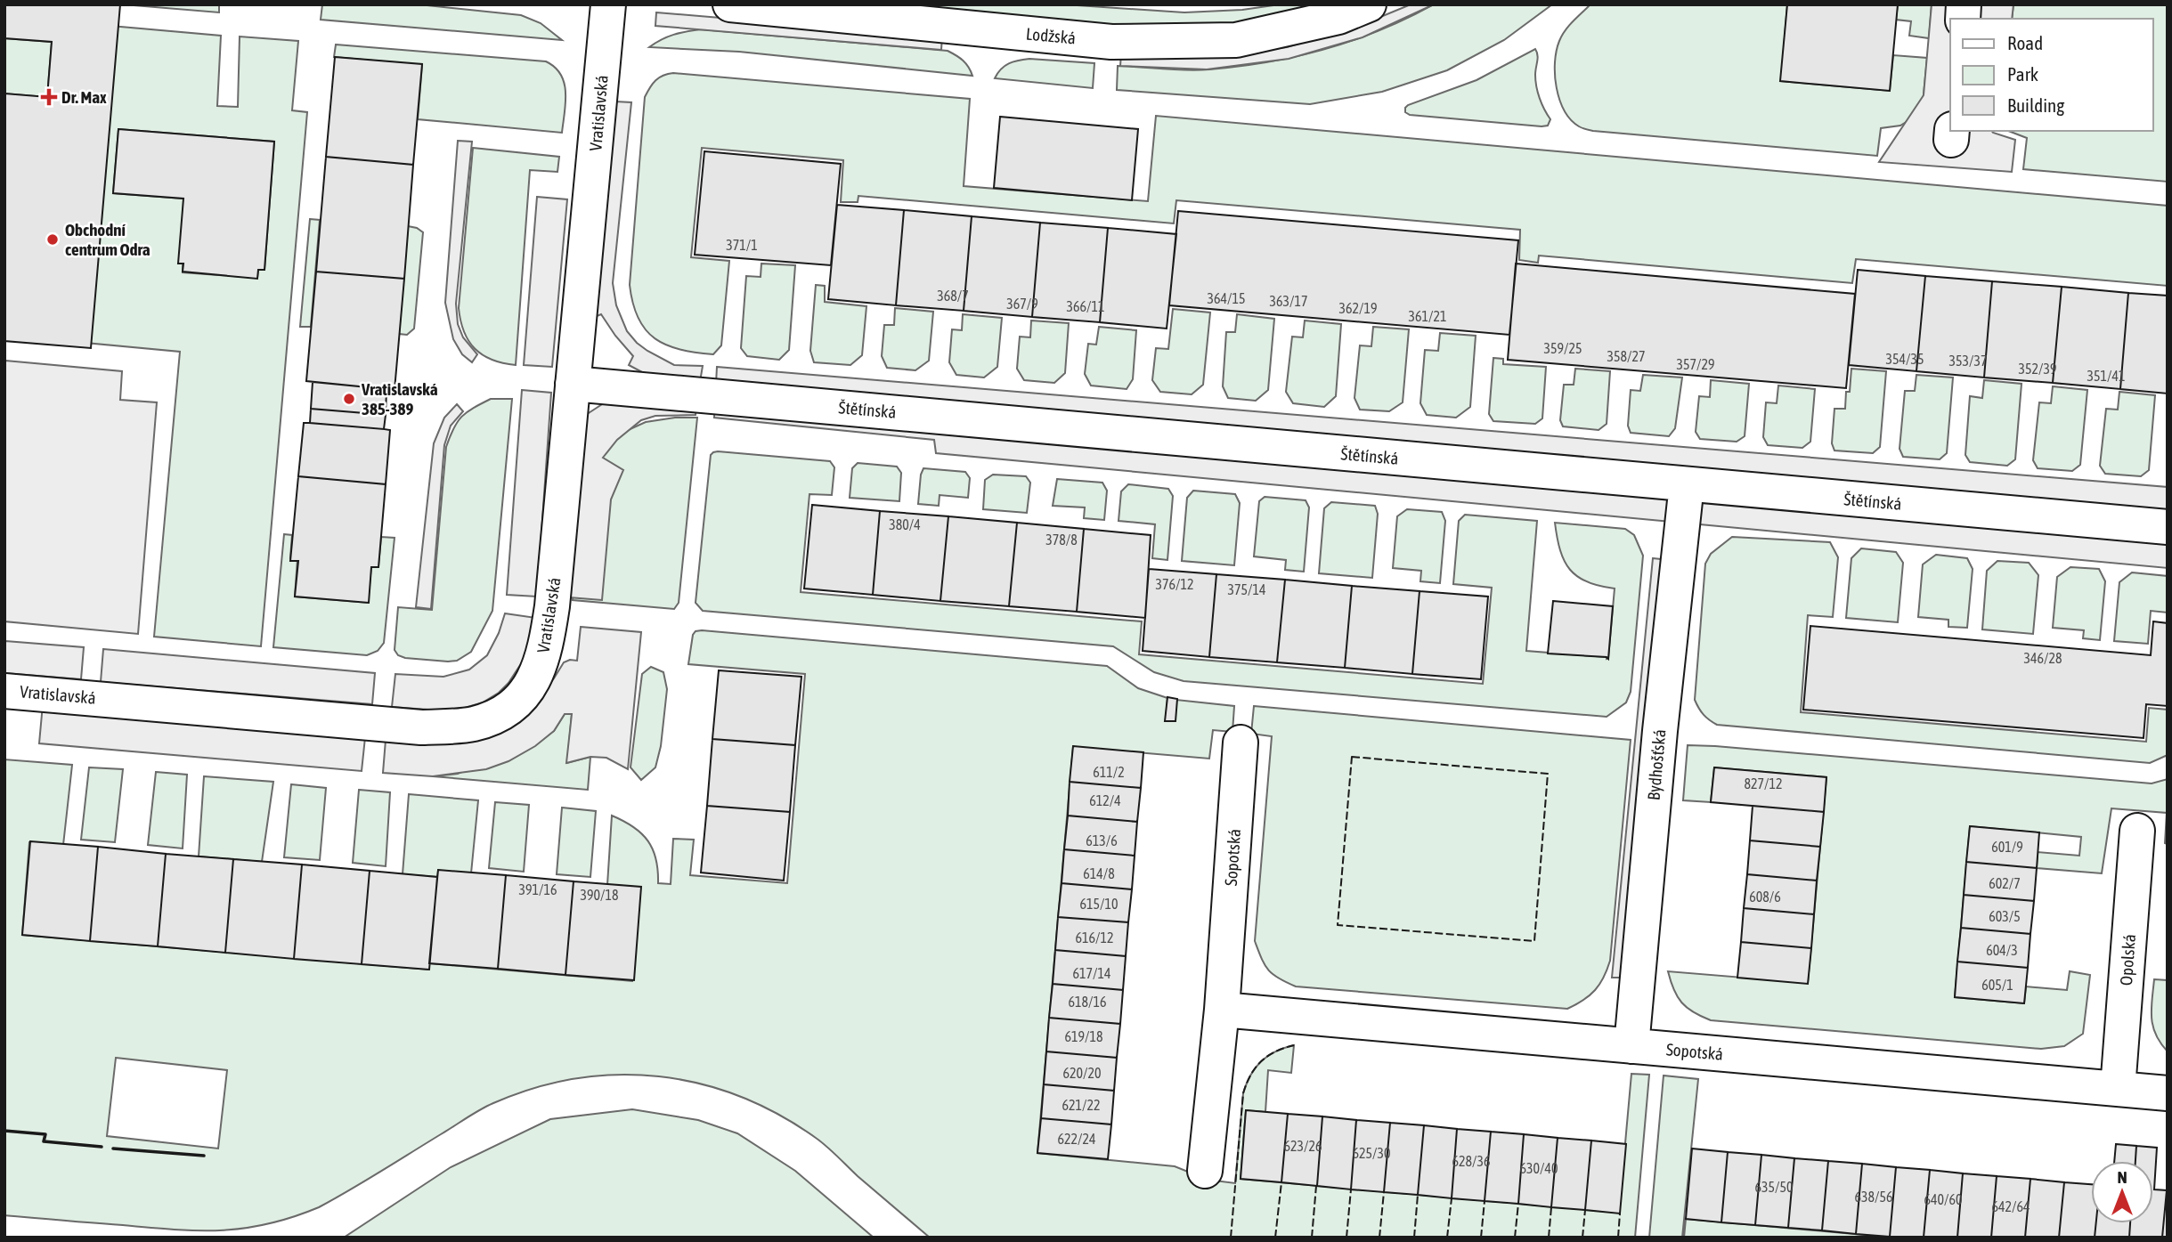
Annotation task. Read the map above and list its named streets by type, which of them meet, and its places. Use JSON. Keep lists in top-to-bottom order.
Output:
{
  "streets": {
    "street": [
      "Lodžská",
      "Vratislavská",
      "Štětínská",
      "Bydhošťská",
      "Sopotská",
      "Opolská"
    ]
  },
  "crossings": [
    ["Vratislavská", "Štětínská"],
    ["Štětínská", "Bydhošťská"],
    ["Bydhošťská", "Sopotská"],
    ["Sopotská", "Opolská"]
  ],
  "places": {
    "health": ["Dr. Max"],
    "other": ["Obchodní centrum Odra", "Vratislavská 385-389"]
  },
  "house_numbers": [
    "371/1",
    "368/7",
    "364/15",
    "363/17",
    "367/9",
    "366/11",
    "362/19",
    "361/21",
    "359/25",
    "358/27",
    "354/35",
    "353/37",
    "357/29",
    "352/39",
    "351/41",
    "380/4",
    "378/8",
    "376/12",
    "375/14",
    "346/28",
    "611/2",
    "827/12",
    "612/4",
    "613/6",
    "601/9",
    "614/8",
    "602/7",
    "391/16",
    "390/18",
    "608/6",
    "615/10",
    "603/5",
    "616/12",
    "604/3",
    "617/14",
    "605/1",
    "618/16",
    "619/18",
    "620/20",
    "621/22",
    "622/24",
    "623/26",
    "625/30",
    "628/36",
    "630/40",
    "635/50",
    "638/56",
    "640/60",
    "642/64"
  ],
  "legend": ["Road", "Park", "Building"],
  "north": "top"
}
